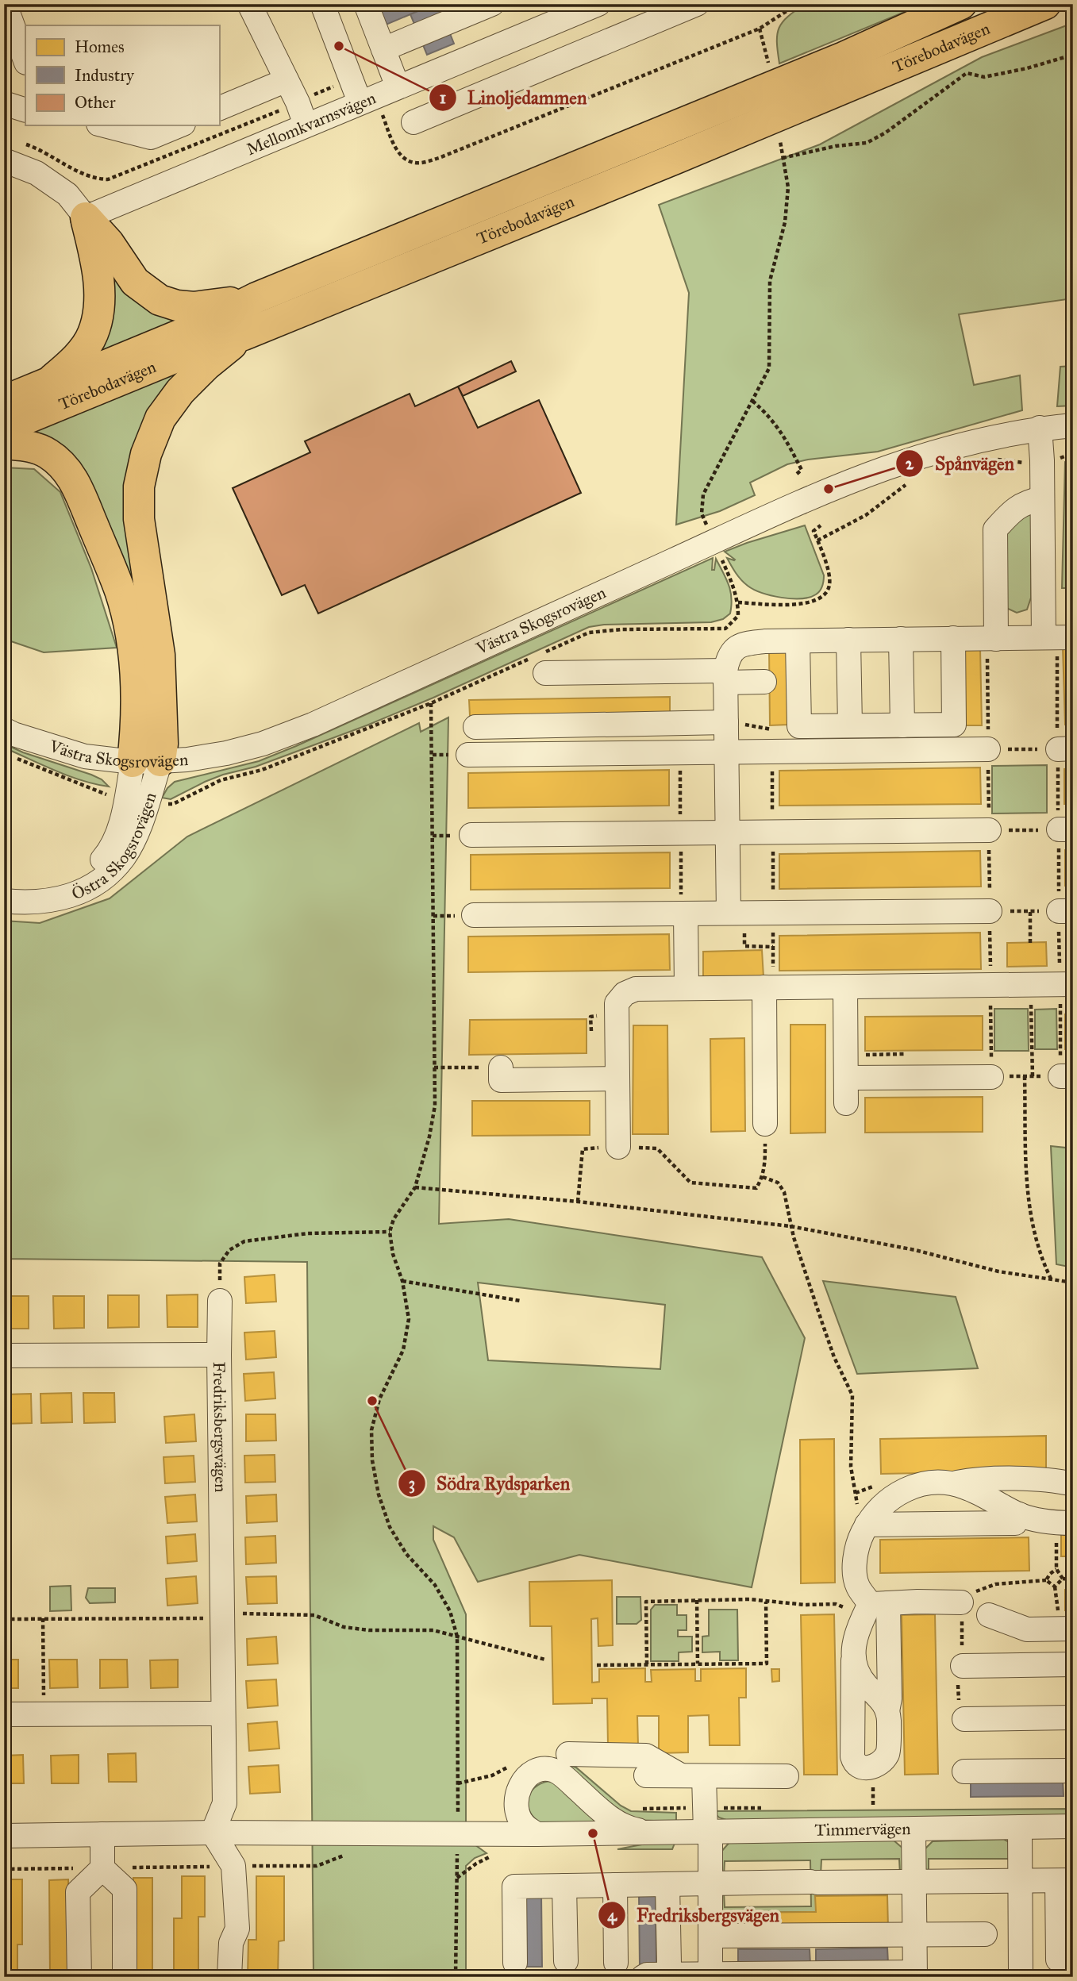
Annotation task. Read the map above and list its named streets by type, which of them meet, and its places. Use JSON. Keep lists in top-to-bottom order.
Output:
{
  "streets": {
    "highway": ["Törebodavägen"],
    "street": [
      "Mellomkvarnsvägen",
      "Västra Skogsrovägen",
      "Östra Skogsrovägen",
      "Fredriksbergsvägen",
      "Timmervägen"
    ]
  },
  "crossings": [
    ["Västra Skogsrovägen", "Östra Skogsrovägen"]
  ],
  "places": [
    "Linoljedammen",
    "Spånvägen",
    "Södra Rydsparken",
    "Fredriksbergsvägen"
  ],
  "legend": ["Homes", "Industry", "Other"]
}
